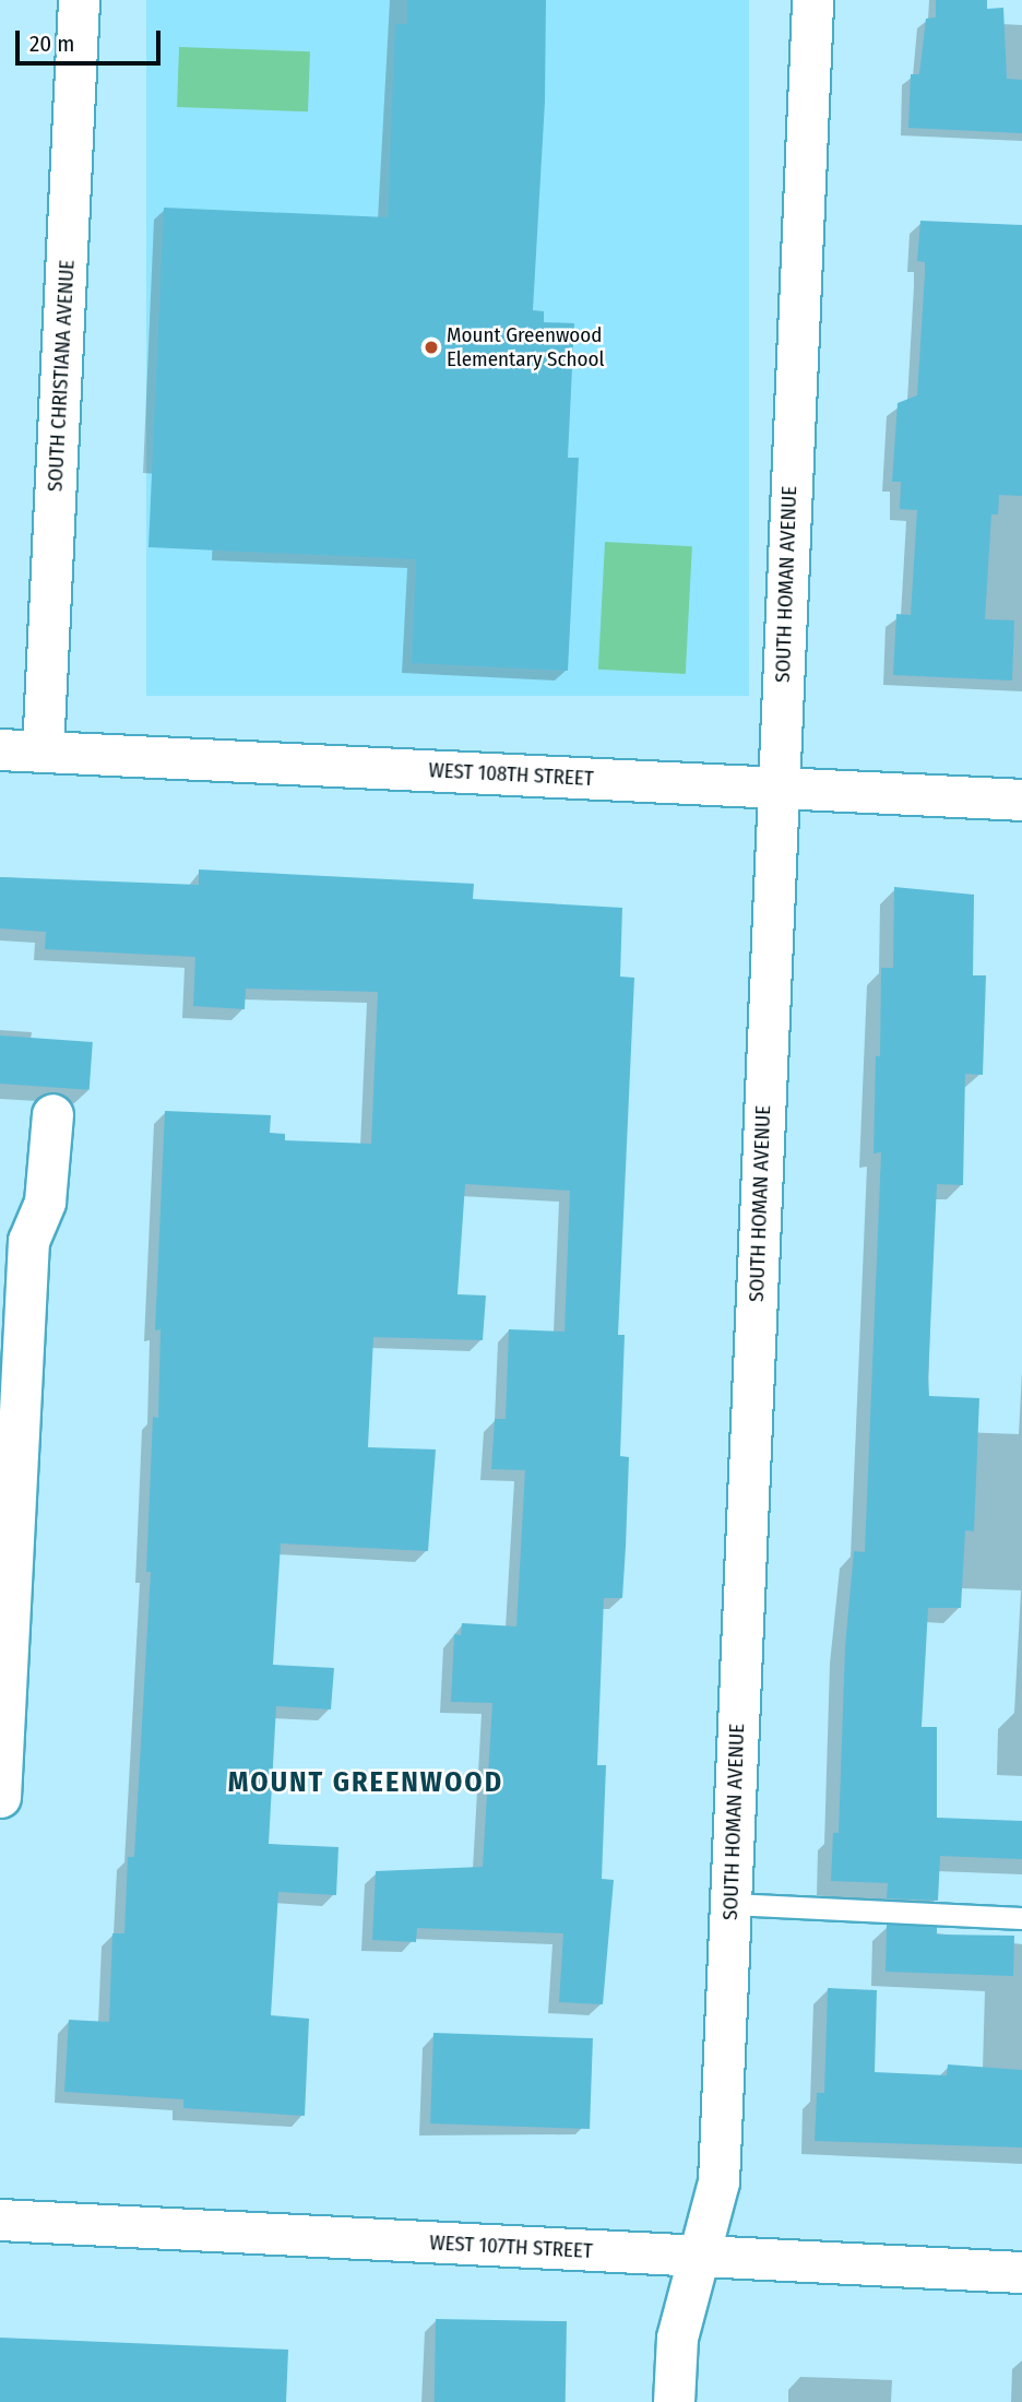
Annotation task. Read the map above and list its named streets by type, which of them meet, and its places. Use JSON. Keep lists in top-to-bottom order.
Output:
{
  "streets": {
    "street": [
      "SOUTH CHRISTIANA AVENUE",
      "SOUTH HOMAN AVENUE",
      "WEST 108TH STREET",
      "WEST 107TH STREET"
    ]
  },
  "crossings": [
    ["SOUTH CHRISTIANA AVENUE", "WEST 108TH STREET"],
    ["SOUTH HOMAN AVENUE", "WEST 108TH STREET"],
    ["SOUTH HOMAN AVENUE", "WEST 107TH STREET"]
  ],
  "districts": ["MOUNT GREENWOOD"],
  "places": ["Mount Greenwood Elementary School"],
  "scale_bar": "20 m"
}
